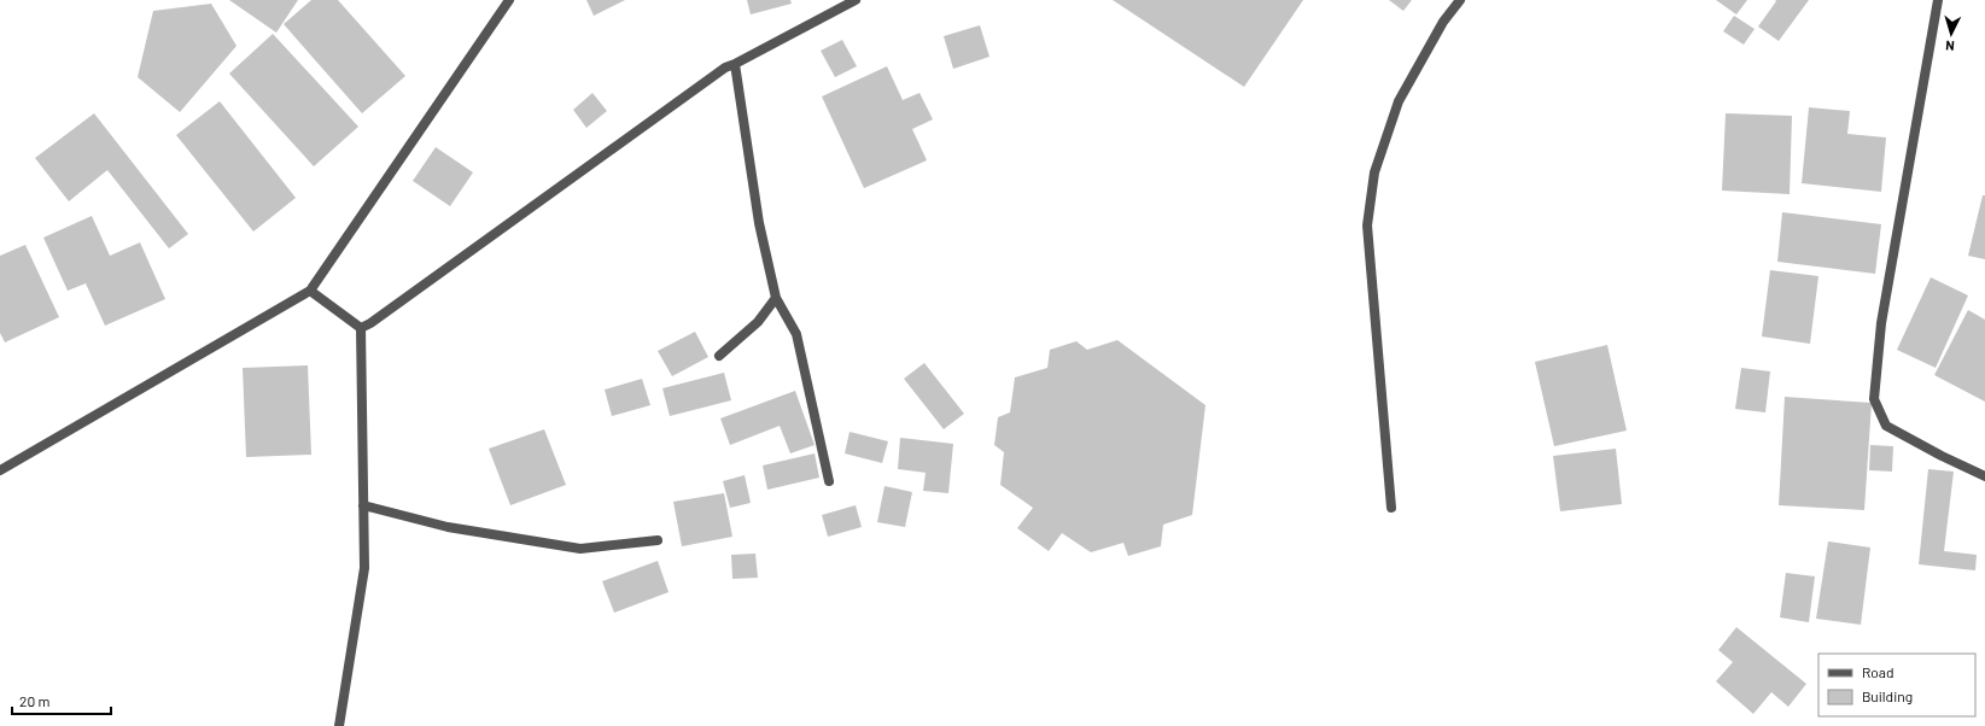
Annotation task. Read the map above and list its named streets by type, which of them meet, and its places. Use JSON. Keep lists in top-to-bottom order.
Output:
{
  "legend": ["Road", "Building"],
  "scale_bar": "20 m",
  "north": "bottom"
}
